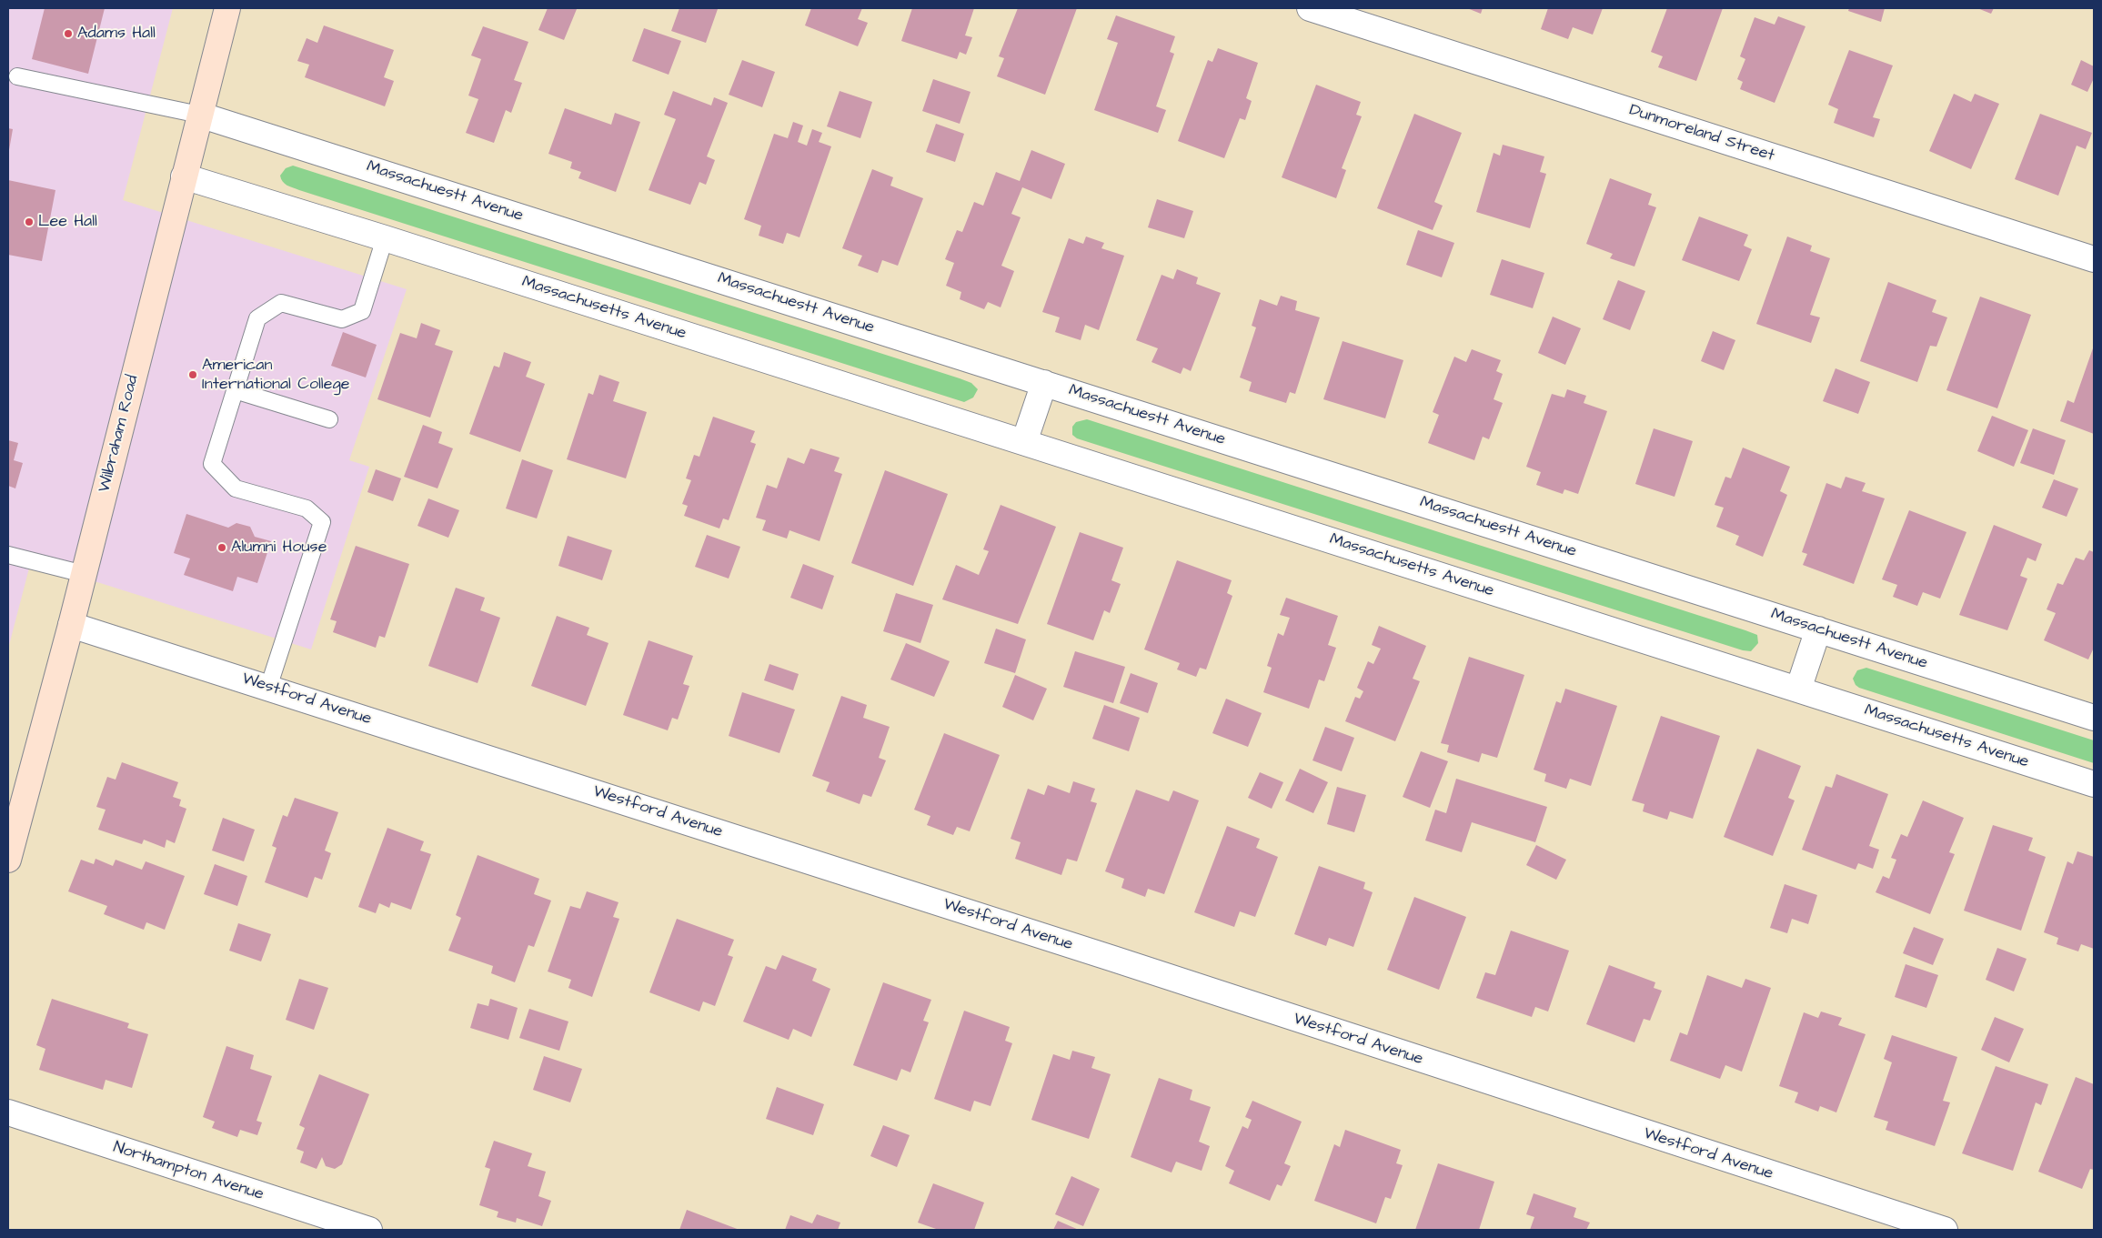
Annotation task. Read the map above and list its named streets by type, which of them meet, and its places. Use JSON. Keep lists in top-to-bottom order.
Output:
{
  "streets": {
    "main road": ["Wilbraham Road"],
    "street": [
      "Dunmoreland Street",
      "Massachuestt Avenue",
      "Massachusetts Avenue",
      "Westford Avenue",
      "Northampton Avenue"
    ]
  },
  "crossings": [
    ["Massachuestt Avenue", "Wilbraham Road"],
    ["Massachusetts Avenue", "Wilbraham Road"],
    ["Wilbraham Road", "Westford Avenue"]
  ],
  "places": [
    "Adams Hall",
    "Lee Hall",
    "American International College",
    "Alumni House"
  ]
}
